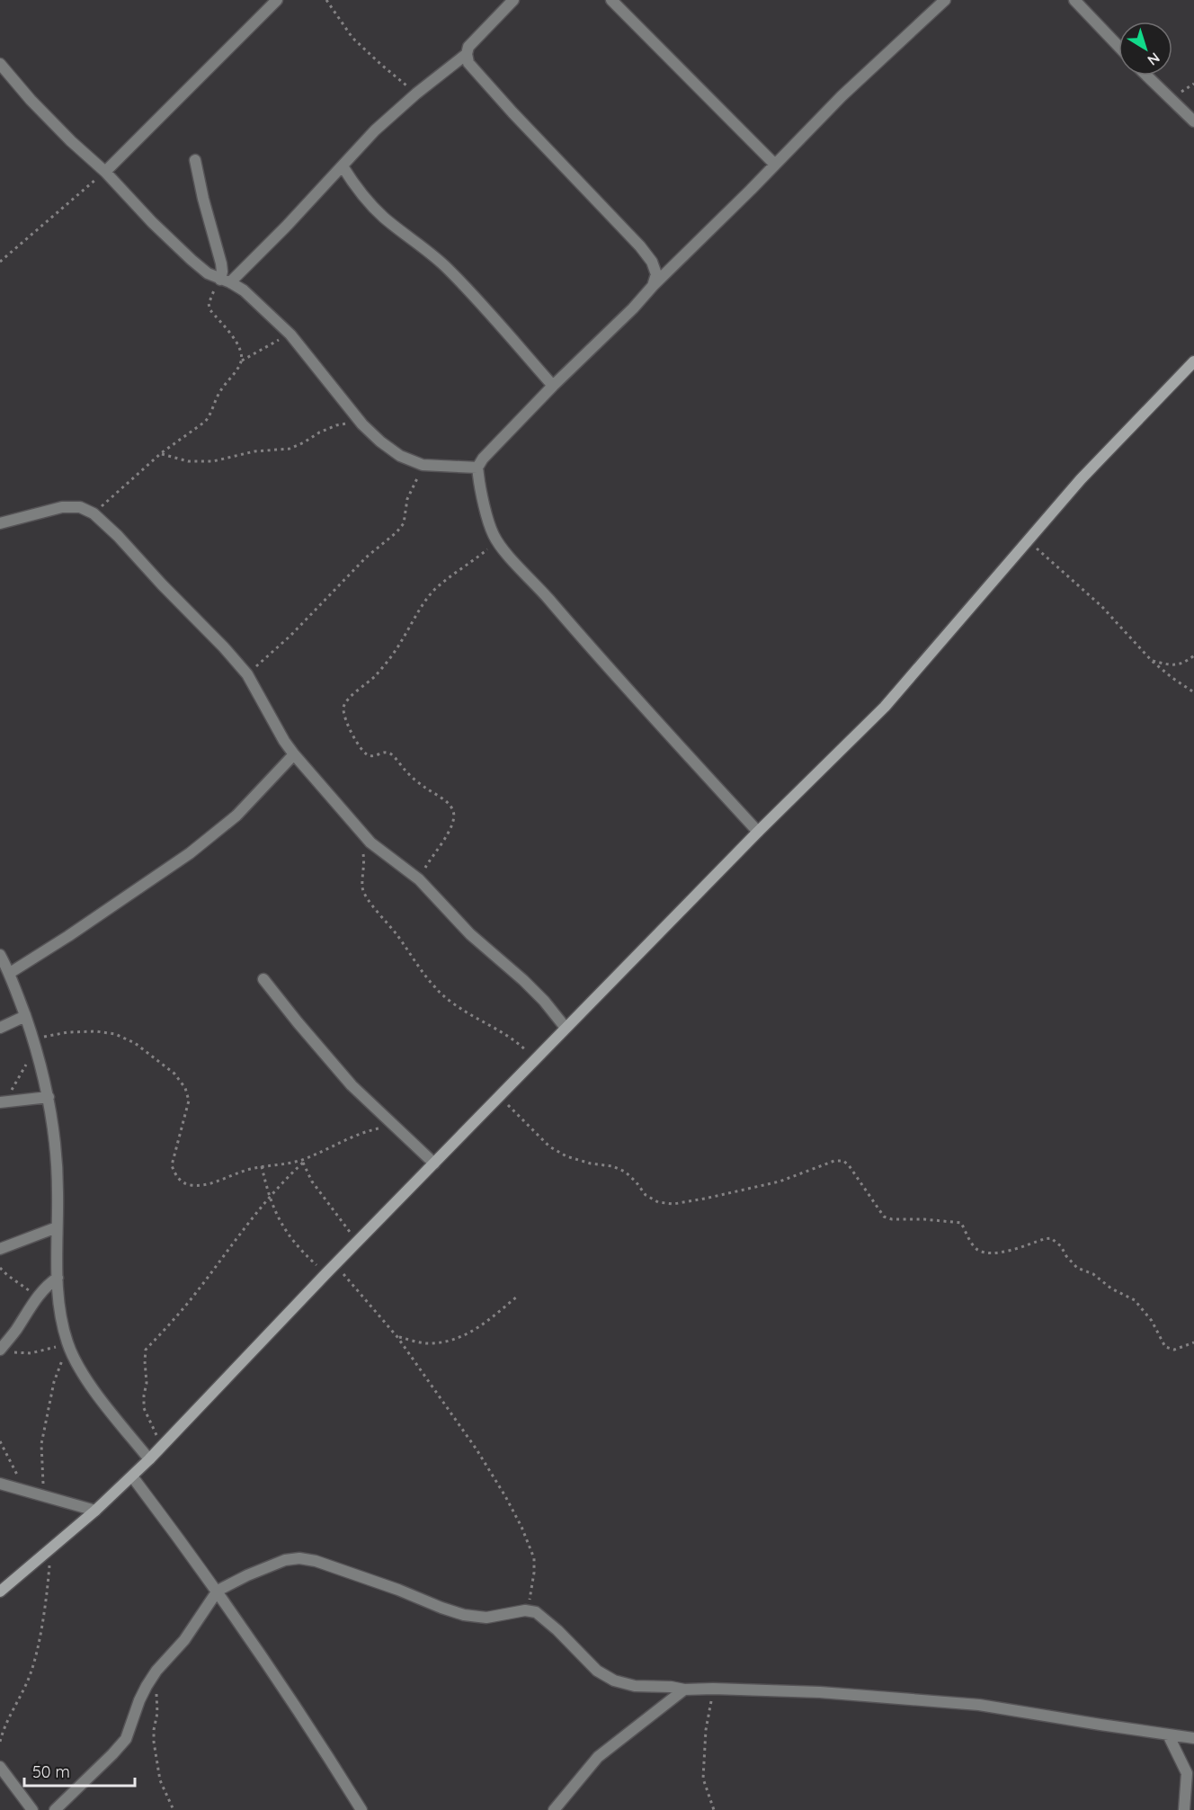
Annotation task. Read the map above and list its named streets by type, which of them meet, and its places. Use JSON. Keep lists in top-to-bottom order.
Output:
{
  "scale_bar": "50 m",
  "north": "bottom right"
}
